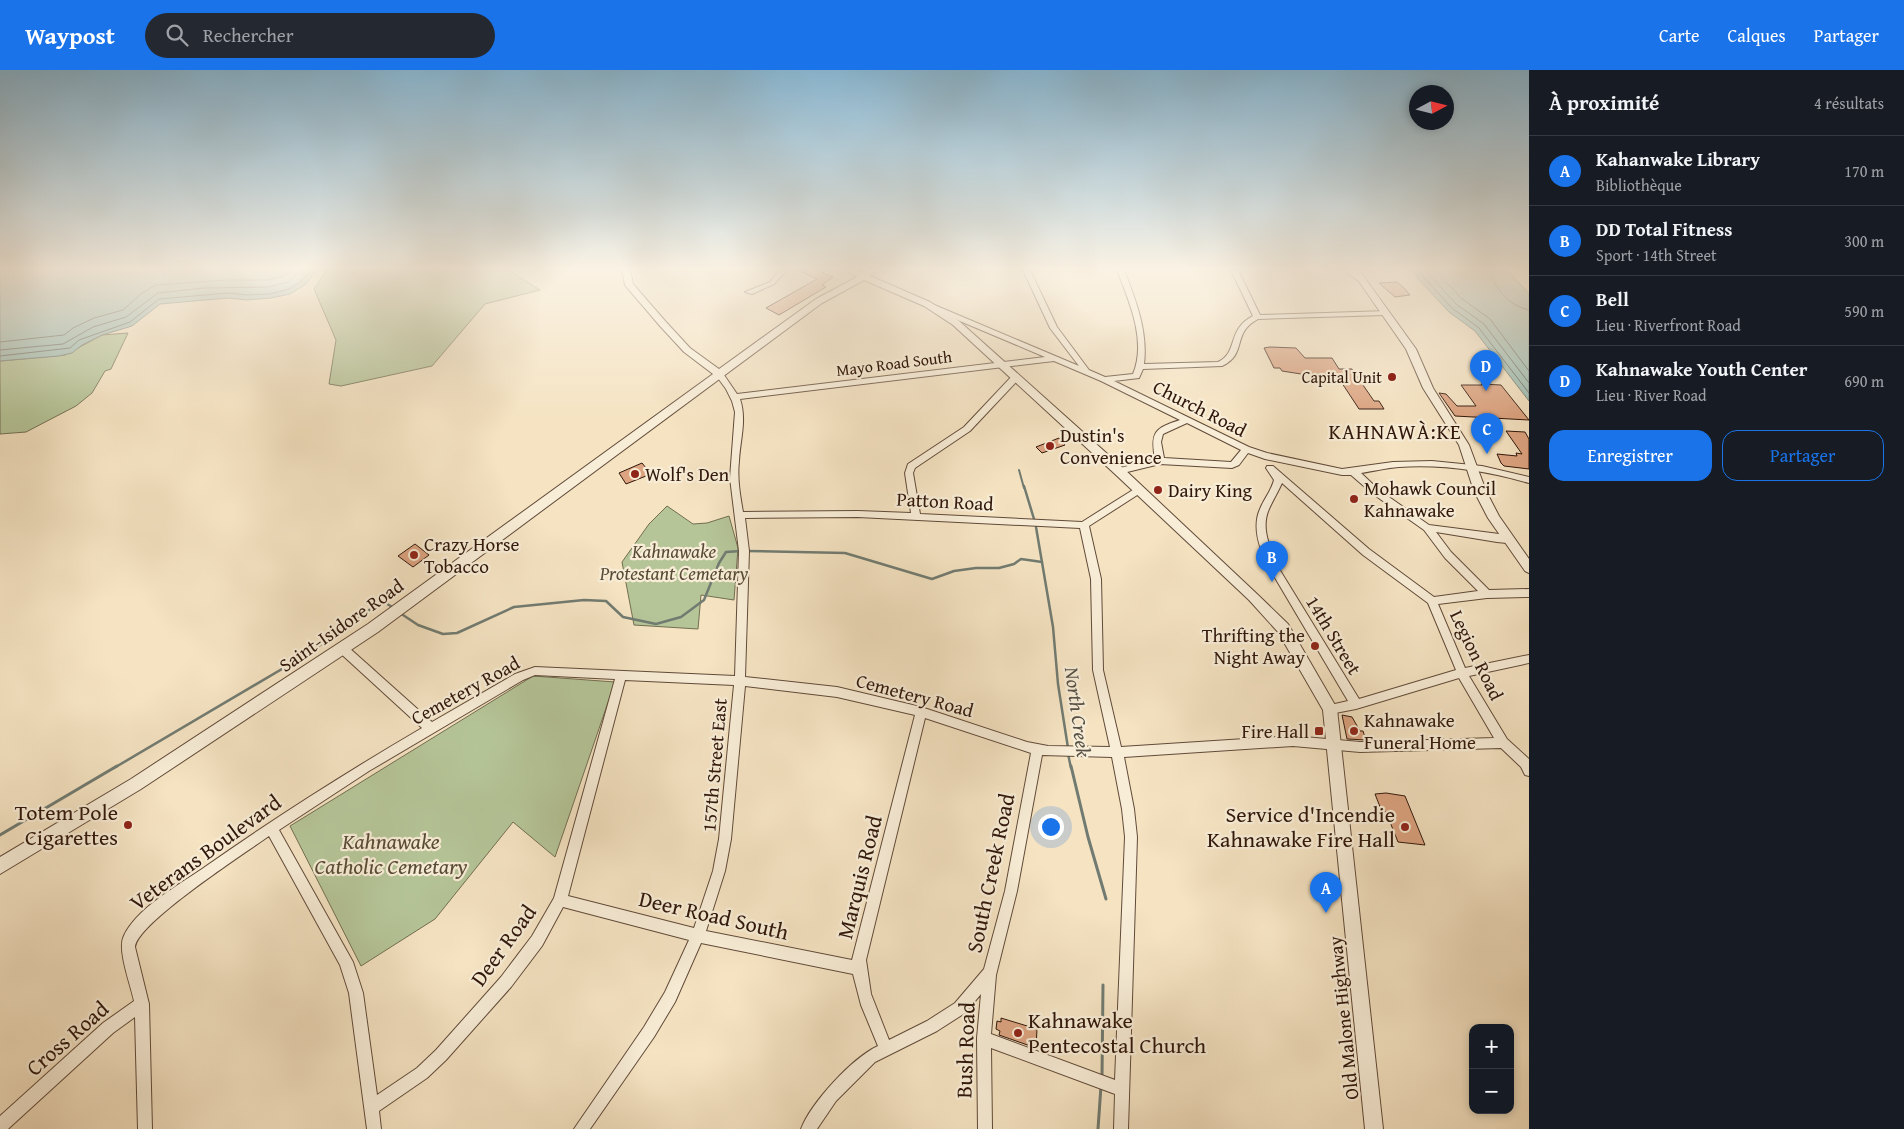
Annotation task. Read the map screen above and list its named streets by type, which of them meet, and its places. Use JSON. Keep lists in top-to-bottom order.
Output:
{
  "streets": {
    "street": [
      "Mayo Road South",
      "Church Road",
      "Patton Road",
      "Saint-Isidore Road",
      "14th Street",
      "Legion Road",
      "Cemetery Road",
      "157th Street East",
      "Veterans Boulevard",
      "South Creek Road",
      "Marquis Road",
      "Deer Road South",
      "Deer Road",
      "Old Malone Highway",
      "Cross Road",
      "Bush Road"
    ]
  },
  "crossings": [
    ["Mayo Road South", "Church Road"],
    ["Mayo Road South", "157th Street East"],
    ["Mayo Road South", "Old Malone Highway"],
    ["Patton Road", "157th Street East"],
    ["Legion Road", "Cemetery Road"],
    ["Cemetery Road", "157th Street East"],
    ["Cemetery Road", "Veterans Boulevard"],
    ["Cemetery Road", "South Creek Road"],
    ["Cemetery Road", "Marquis Road"],
    ["Cemetery Road", "Deer Road"],
    ["Cemetery Road", "Old Malone Highway"],
    ["157th Street East", "Deer Road South"],
    ["Veterans Boulevard", "Cross Road"],
    ["South Creek Road", "Marquis Road"],
    ["South Creek Road", "Bush Road"],
    ["Marquis Road", "Deer Road South"],
    ["Deer Road South", "Deer Road"]
  ],
  "districts": ["KAHNAWÀ:KE"],
  "water": ["North Creek"],
  "parks": ["Kahnawake Protestant Cemetary", "Kahnawake Catholic Cemetary"],
  "places": {
    "other": [
      "Capital Unit",
      "Dustin's Convenience",
      "Wolf's Den",
      "Dairy King",
      "Mohawk Council Kahnawake",
      "Crazy Horse Tobacco",
      "Thrifting the Night Away",
      "Kahnawake Funeral Home",
      "Totem Pole Cigarettes",
      "Service d'Incendie Kahnawake Fire Hall",
      "Kahnawake Pentecostal Church"
    ],
    "transit": ["Fire Hall"]
  },
  "north": "right",
  "page": {
    "header": "Waypost",
    "search": "Rechercher",
    "nav": ["Carte", "Calques", "Partager"],
    "heading": ["À proximité", "4 résultats"],
    "list": [
      {
        "mark": "A",
        "name": "Kahanwake Library",
        "note": "Bibliothèque",
        "value": "170 m"
      },
      {
        "mark": "B",
        "name": "DD Total Fitness",
        "note": "Sport · 14th Street",
        "value": "300 m"
      },
      {
        "mark": "C",
        "name": "Bell",
        "note": "Lieu · Riverfront Road",
        "value": "590 m"
      },
      {
        "mark": "D",
        "name": "Kahnawake Youth Center",
        "note": "Lieu · River Road",
        "value": "690 m"
      }
    ],
    "pins": [
      "D",
      "C",
      "B",
      "A"
    ],
    "buttons": ["Enregistrer", "Partager"],
    "map_buttons": ["+", "−"]
  }
}
